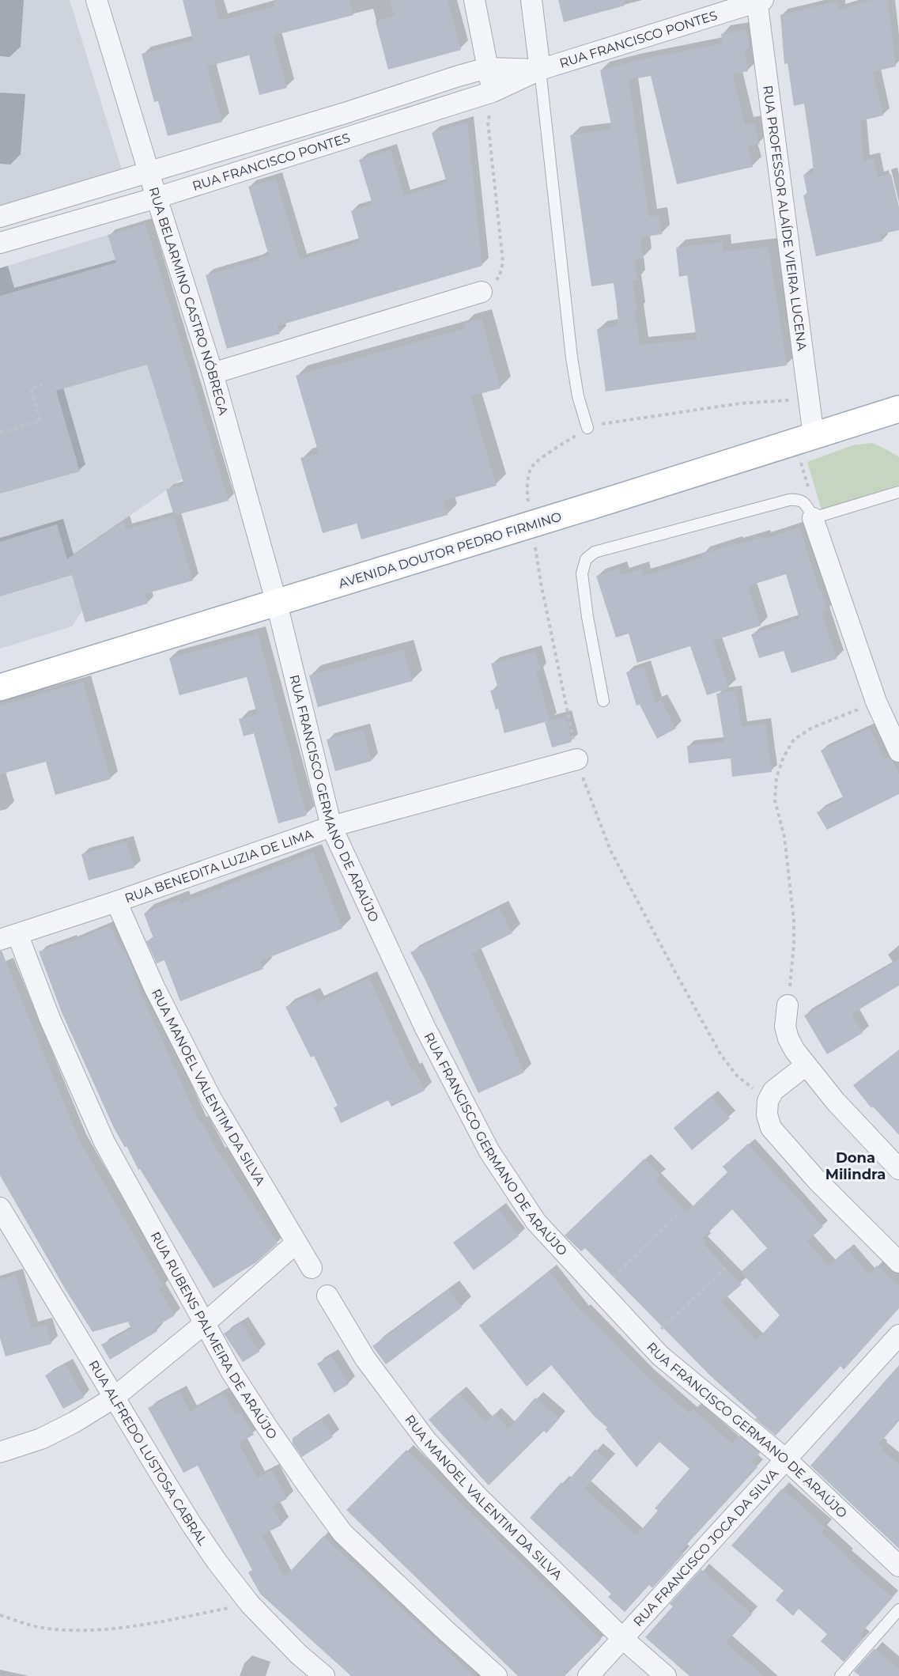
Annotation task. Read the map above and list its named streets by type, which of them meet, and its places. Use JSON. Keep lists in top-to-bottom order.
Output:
{
  "streets": {
    "main road": ["AVENIDA DOUTOR PEDRO FIRMINO"],
    "street": [
      "RUA FRANCISCO PONTES",
      "RUA PROFESSOR ALAÍDE VIEIRA LUCENA",
      "RUA BELARMINO CASTRO NÓBREGA",
      "RUA FRANCISCO GERMANO DE ARAÚJO",
      "RUA BENEDITA LUZIA DE LIMA",
      "RUA MANOEL VALENTIM DA SILVA",
      "RUA RUBENS PALMEIRA DE ARAÚJO",
      "RUA ALFREDO LUSTOSA CABRAL",
      "RUA FRANCISCO JOCA DA SILVA"
    ]
  },
  "crossings": [
    ["RUA FRANCISCO PONTES", "RUA PROFESSOR ALAÍDE VIEIRA LUCENA"],
    ["RUA FRANCISCO PONTES", "RUA BELARMINO CASTRO NÓBREGA"],
    ["RUA PROFESSOR ALAÍDE VIEIRA LUCENA", "AVENIDA DOUTOR PEDRO FIRMINO"],
    ["RUA BELARMINO CASTRO NÓBREGA", "AVENIDA DOUTOR PEDRO FIRMINO"],
    ["RUA BELARMINO CASTRO NÓBREGA", "RUA FRANCISCO GERMANO DE ARAÚJO"],
    ["AVENIDA DOUTOR PEDRO FIRMINO", "RUA FRANCISCO GERMANO DE ARAÚJO"],
    ["RUA FRANCISCO GERMANO DE ARAÚJO", "RUA BENEDITA LUZIA DE LIMA"],
    ["RUA FRANCISCO GERMANO DE ARAÚJO", "RUA FRANCISCO JOCA DA SILVA"],
    ["RUA BENEDITA LUZIA DE LIMA", "RUA MANOEL VALENTIM DA SILVA"],
    ["RUA BENEDITA LUZIA DE LIMA", "RUA RUBENS PALMEIRA DE ARAÚJO"],
    ["RUA MANOEL VALENTIM DA SILVA", "RUA FRANCISCO JOCA DA SILVA"]
  ],
  "districts": ["Dona Milindra"]
}
